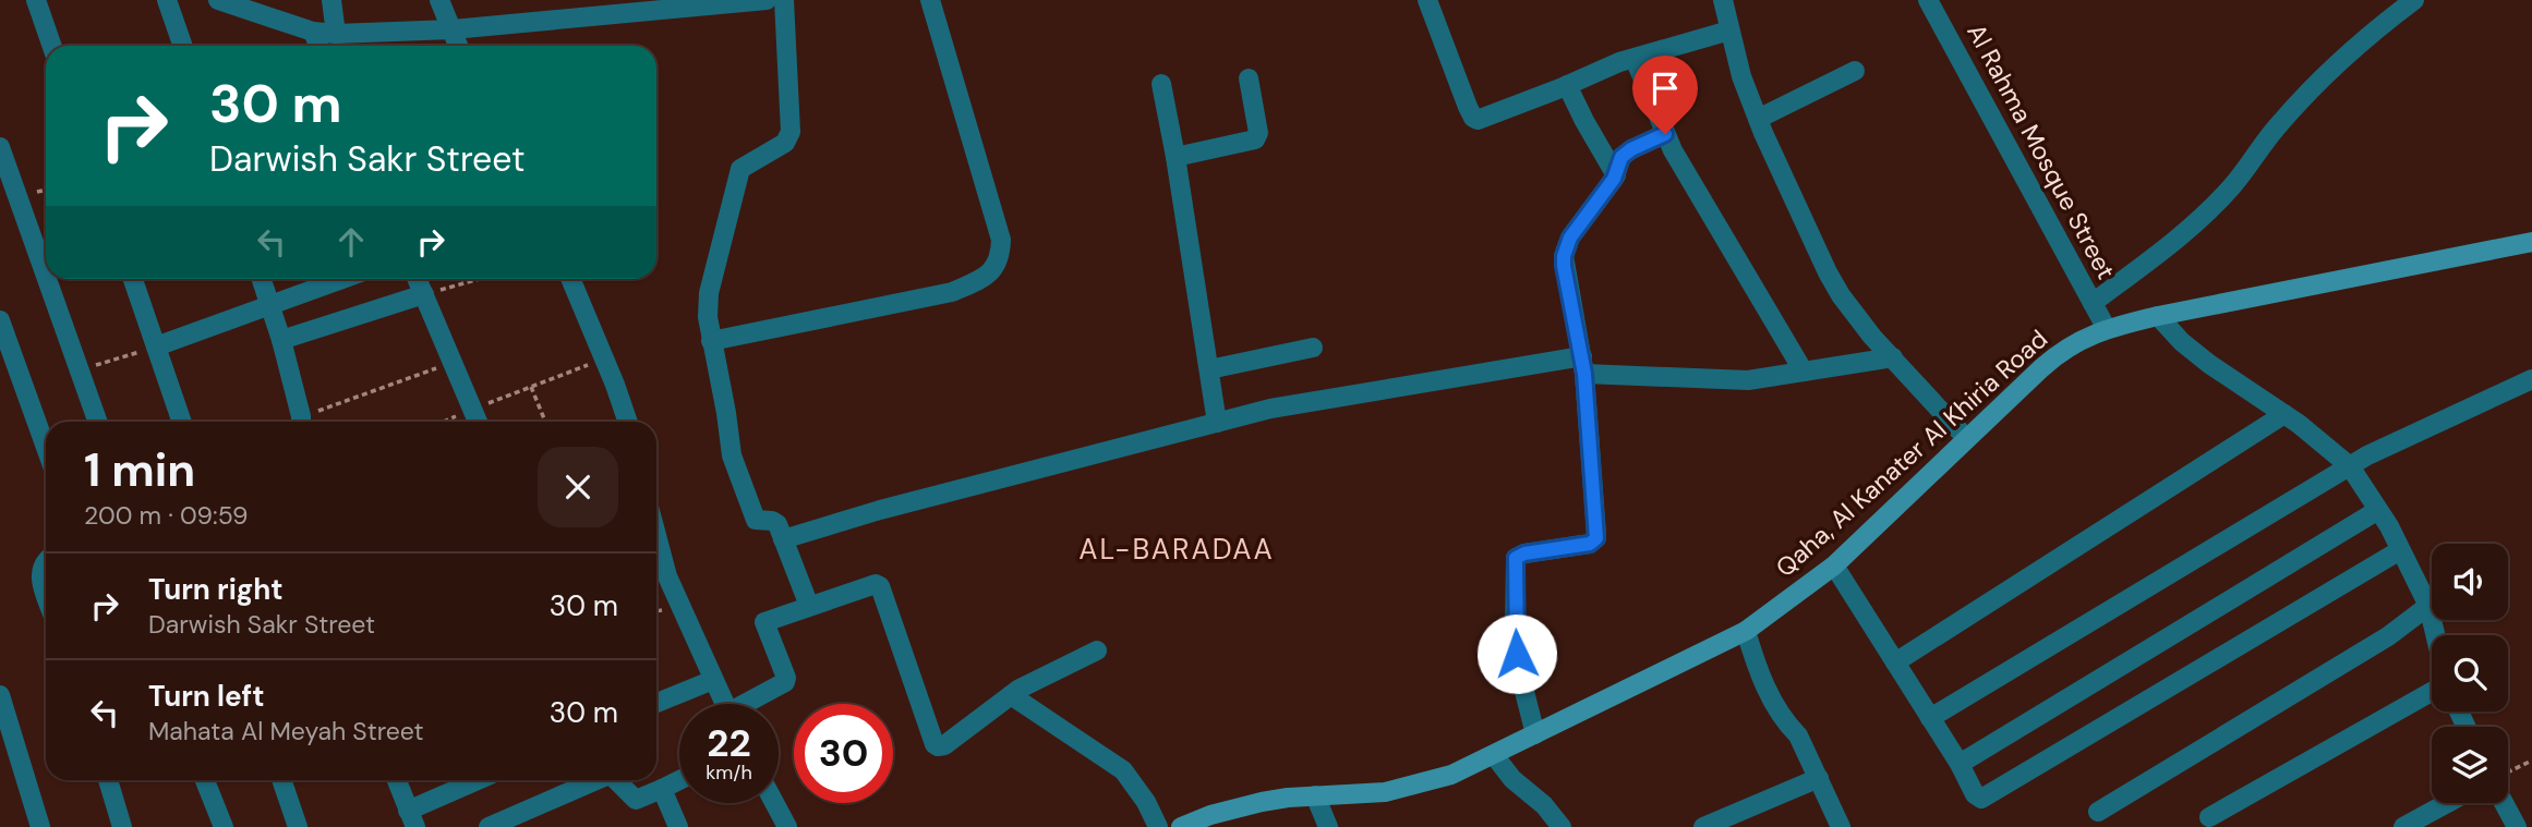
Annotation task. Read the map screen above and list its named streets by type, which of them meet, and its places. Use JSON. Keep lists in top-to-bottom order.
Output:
{
  "streets": {
    "street": ["Al Rahma Mosque Street", "Qaha, Al Kanater Al Khiria Road"]
  },
  "crossings": [
    ["Al Rahma Mosque Street", "Qaha, Al Kanater Al Khiria Road"]
  ],
  "districts": ["AL-BARADAA"],
  "page": {
    "turn": ["30 m", "Darwish Sakr Street"],
    "heading": ["1 min", "200 m · 09:59"],
    "list": [
      {
        "name": "Turn right",
        "note": "Darwish Sakr Street",
        "value": "30 m"
      },
      {
        "name": "Turn left",
        "note": "Mahata Al Meyah Street",
        "value": "30 m"
      }
    ],
    "speed": "22 km/h",
    "limit": "30"
  }
}
